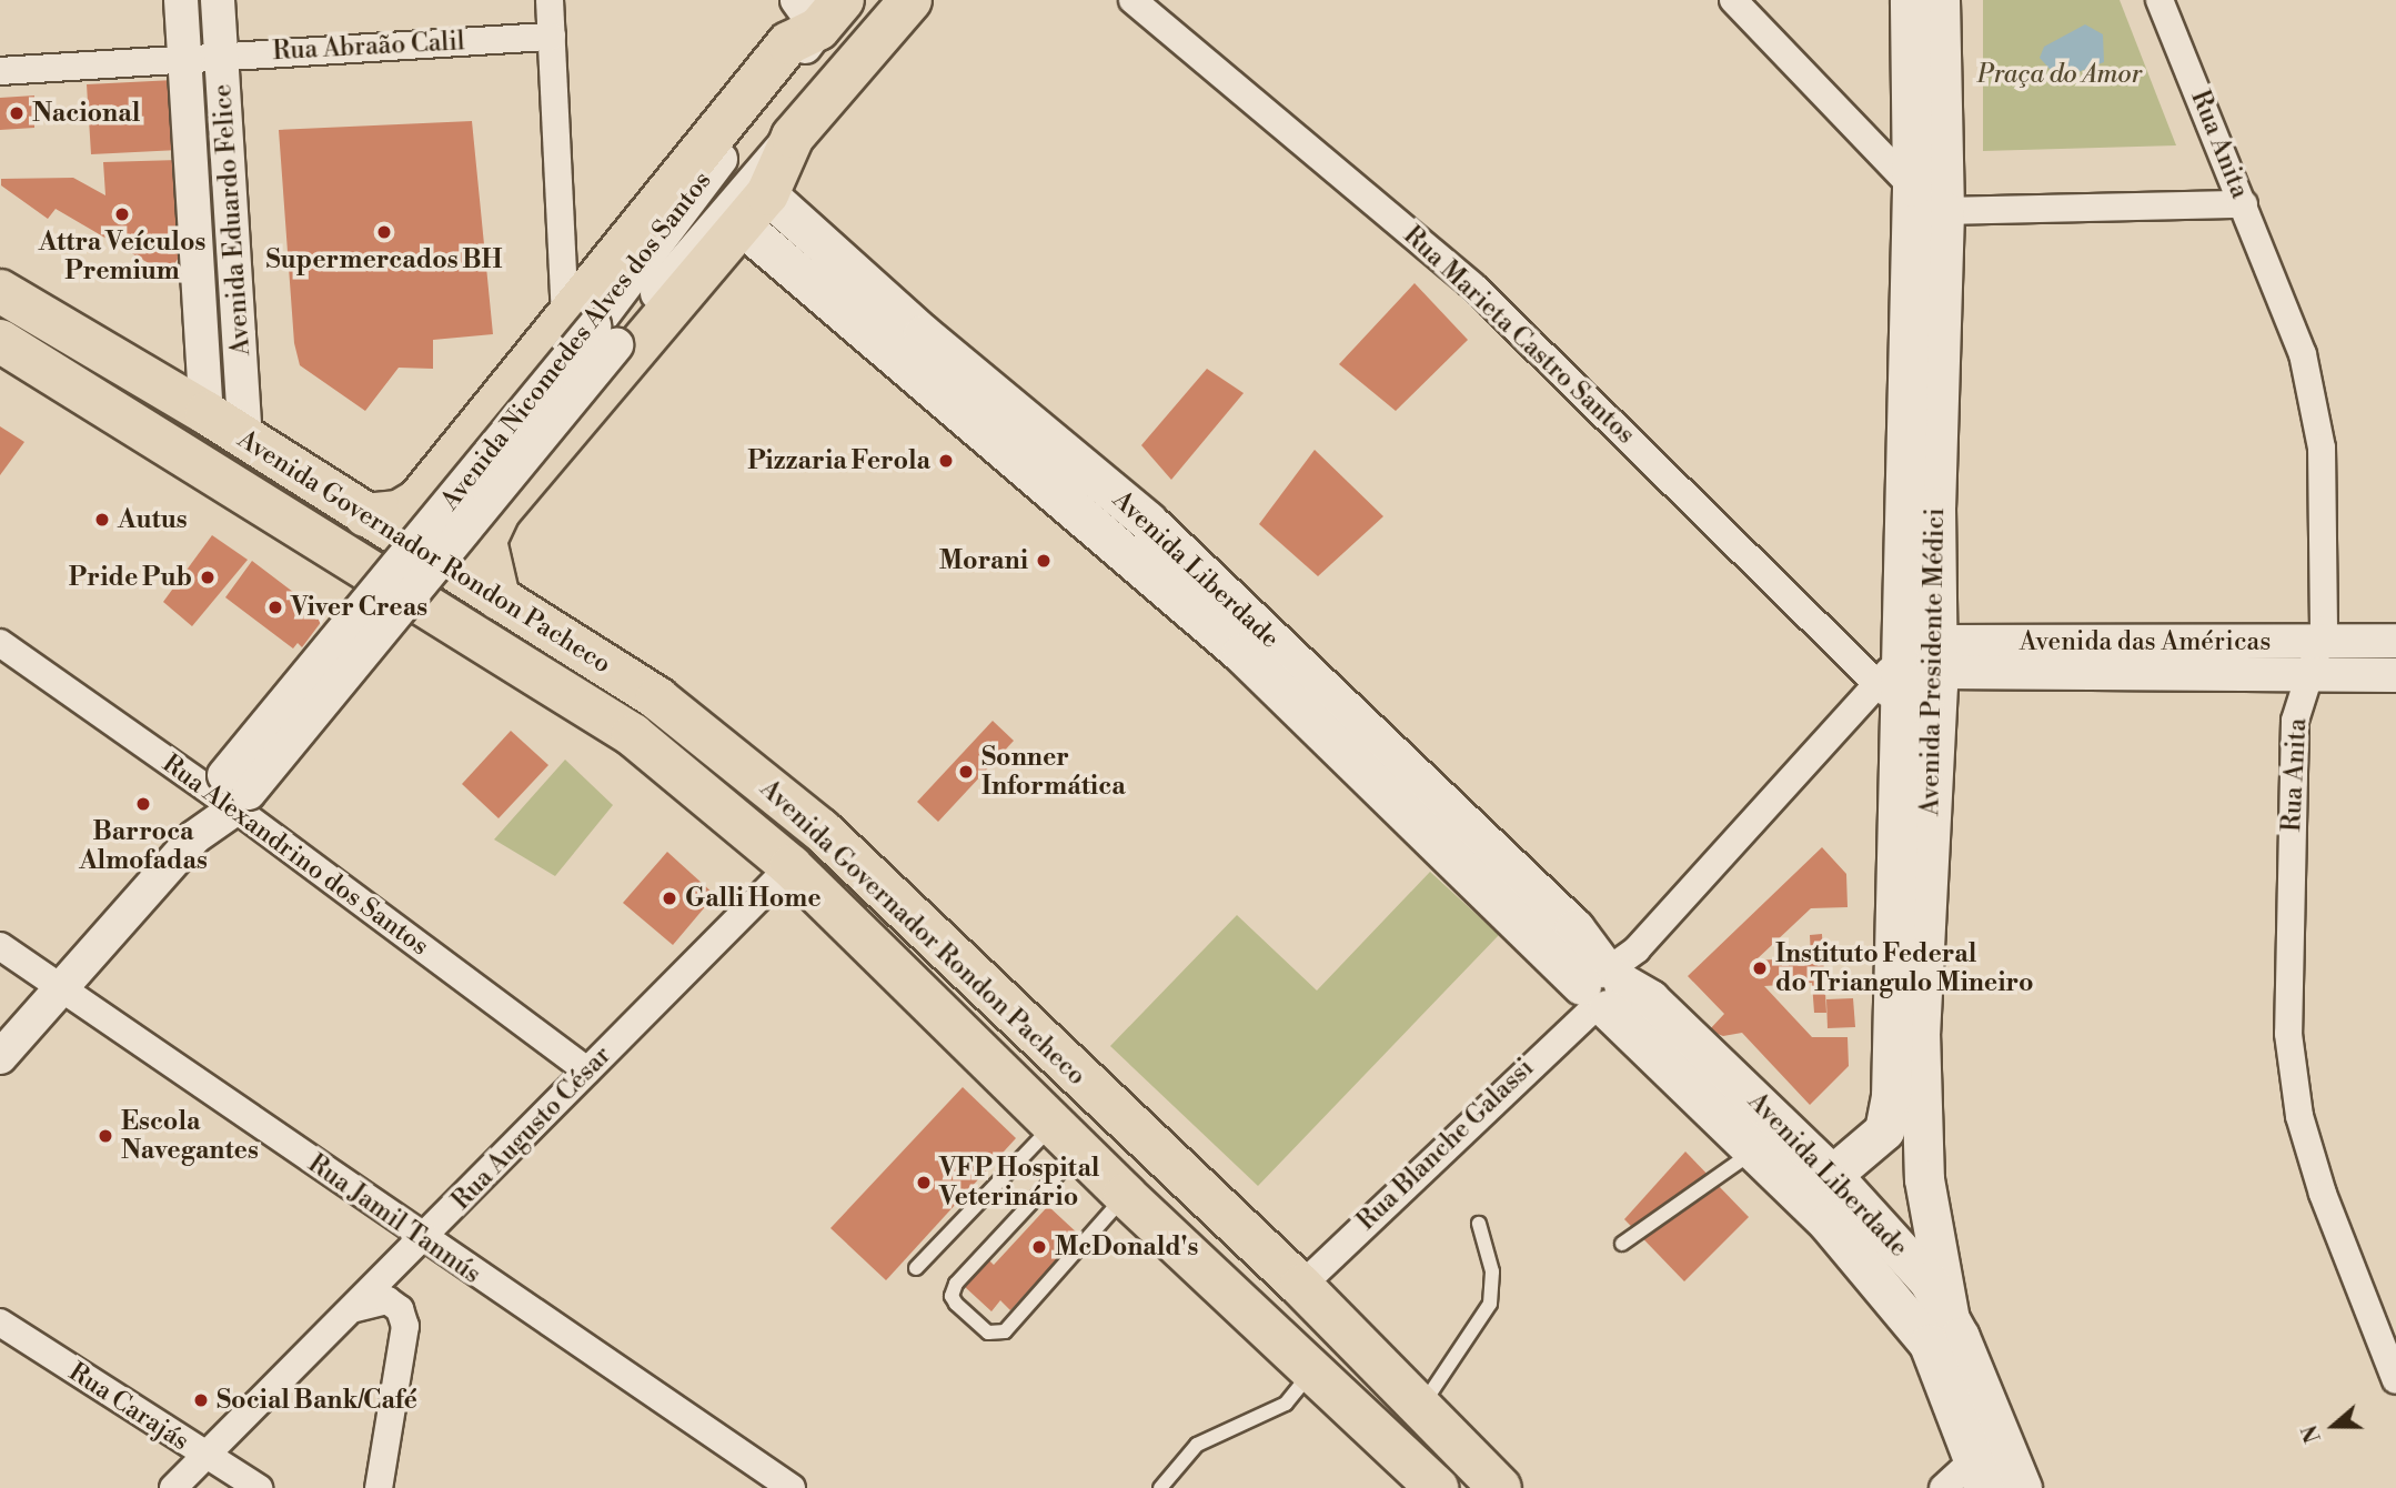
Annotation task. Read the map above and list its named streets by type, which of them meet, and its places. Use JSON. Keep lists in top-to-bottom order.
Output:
{
  "streets": {
    "main road": [
      "Avenida Nicomedes Alves dos Santos",
      "Avenida Governador Rondon Pacheco",
      "Avenida Liberdade",
      "Avenida Presidente Médici"
    ],
    "street": [
      "Rua Abraão Calil",
      "Rua Anita",
      "Avenida Eduardo Felice",
      "Rua Marieta Castro Santos",
      "Avenida das Américas",
      "Rua Alexandrino dos Santos",
      "Rua Augusto César",
      "Rua Blanche Galassi",
      "Rua Jamil Tannús",
      "Rua Carajás"
    ]
  },
  "crossings": [
    ["Rua Abraão Calil", "Avenida Eduardo Felice"],
    ["Rua Anita", "Avenida das Américas"],
    ["Avenida Eduardo Felice", "Avenida Governador Rondon Pacheco"],
    ["Rua Marieta Castro Santos", "Avenida das Américas"],
    ["Rua Marieta Castro Santos", "Avenida Presidente Médici"],
    ["Avenida Nicomedes Alves dos Santos", "Avenida Governador Rondon Pacheco"],
    ["Avenida Nicomedes Alves dos Santos", "Avenida Liberdade"],
    ["Avenida Nicomedes Alves dos Santos", "Rua Alexandrino dos Santos"],
    ["Avenida Nicomedes Alves dos Santos", "Rua Jamil Tannús"],
    ["Avenida Governador Rondon Pacheco", "Rua Augusto César"],
    ["Avenida Governador Rondon Pacheco", "Rua Blanche Galassi"],
    ["Avenida Liberdade", "Avenida Presidente Médici"],
    ["Avenida Liberdade", "Rua Blanche Galassi"],
    ["Avenida das Américas", "Avenida Presidente Médici"],
    ["Rua Alexandrino dos Santos", "Rua Augusto César"],
    ["Rua Augusto César", "Rua Jamil Tannús"],
    ["Rua Augusto César", "Rua Carajás"]
  ],
  "parks": ["Praça do Amor"],
  "places": [
    "Nacional",
    "Attra Veículos Premium",
    "Supermercados BH",
    "Pizzaria Ferola",
    "Autus",
    "Morani",
    "Pride Pub",
    "Viver Creas",
    "Sonner Informática",
    "Barroca Almofadas",
    "Galli Home",
    "Instituto Federal do Triangulo Mineiro",
    "Escola Navegantes",
    "VFP Hospital Veterinário",
    "McDonald's",
    "Social Bank/Café"
  ],
  "north": "left"
}
